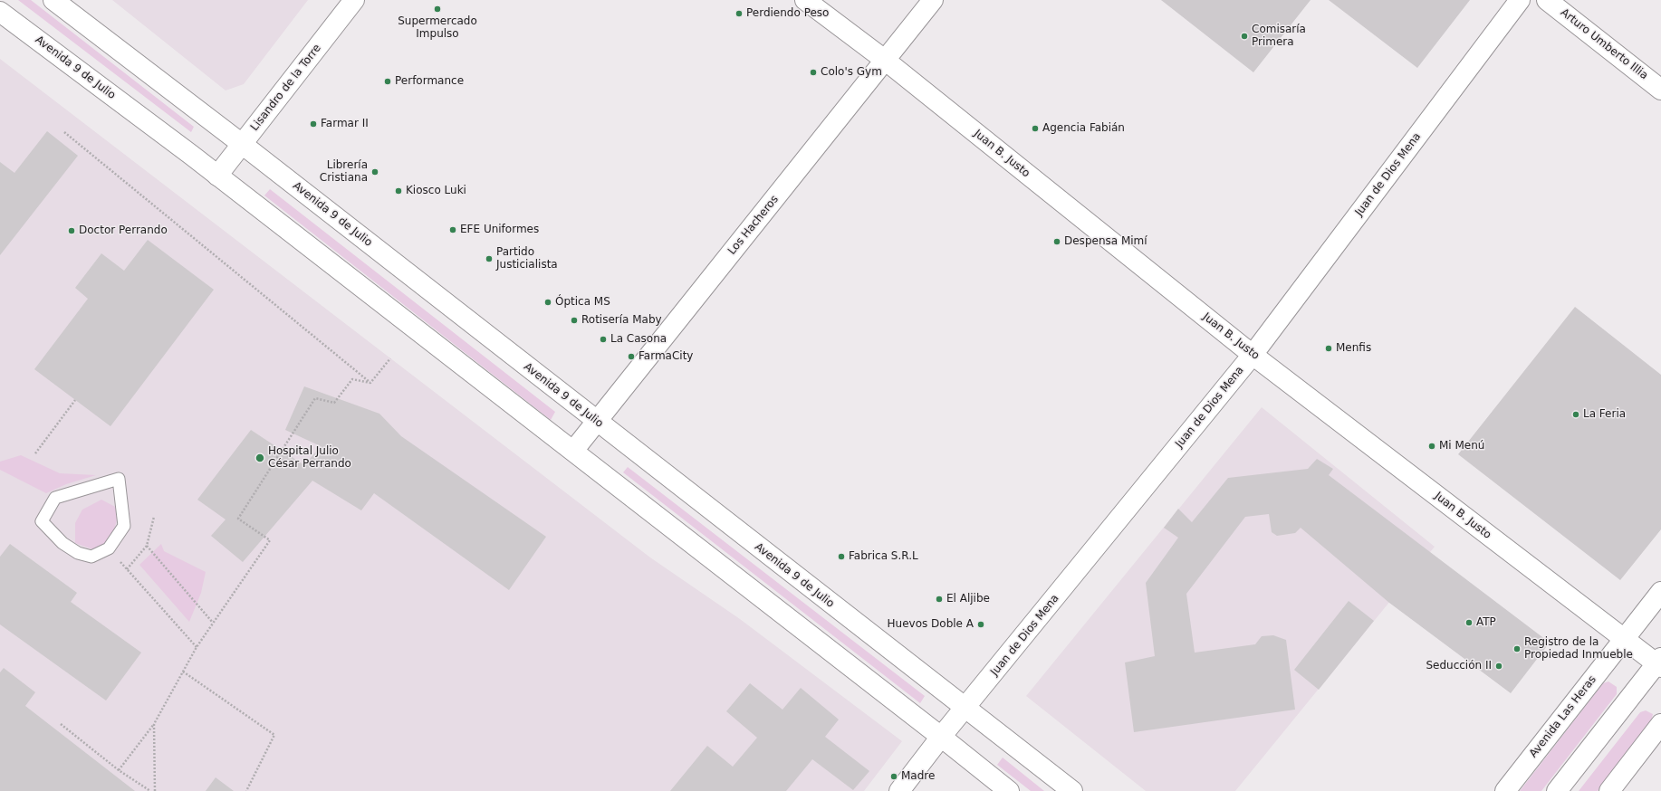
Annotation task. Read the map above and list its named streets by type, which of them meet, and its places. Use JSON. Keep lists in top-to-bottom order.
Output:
{
  "streets": {
    "main road": [
      "Arturo Umberto Illia",
      "Avenida 9 de Julio",
      "Lisandro de la Torre",
      "Juan B. Justo",
      "Juan de Dios Mena",
      "Los Hacheros",
      "Avenida Las Heras"
    ]
  },
  "crossings": [
    ["Avenida 9 de Julio", "Lisandro de la Torre"],
    ["Avenida 9 de Julio", "Juan de Dios Mena"],
    ["Avenida 9 de Julio", "Los Hacheros"],
    ["Juan B. Justo", "Juan de Dios Mena"],
    ["Juan B. Justo", "Los Hacheros"],
    ["Juan B. Justo", "Avenida Las Heras"]
  ],
  "places": [
    "Supermercado Impulso",
    "Perdiendo Peso",
    "Comisaría Primera",
    "Colo's Gym",
    "Performance",
    "Farmar II",
    "Agencia Fabián",
    "Librería Cristiana",
    "Kiosco Luki",
    "EFE Uniformes",
    "Doctor Perrando",
    "Despensa Mimí",
    "Partido Justicialista",
    "Óptica MS",
    "Rotisería Maby",
    "La Casona",
    "Menfis",
    "FarmaCity",
    "La Feria",
    "Mi Menú",
    "Hospital Julio César Perrando",
    "Fabrica S.R.L",
    "El Aljibe",
    "ATP",
    "Huevos Doble A",
    "Registro de la Propiedad Inmueble",
    "Seducción II",
    "Madre"
  ]
}
